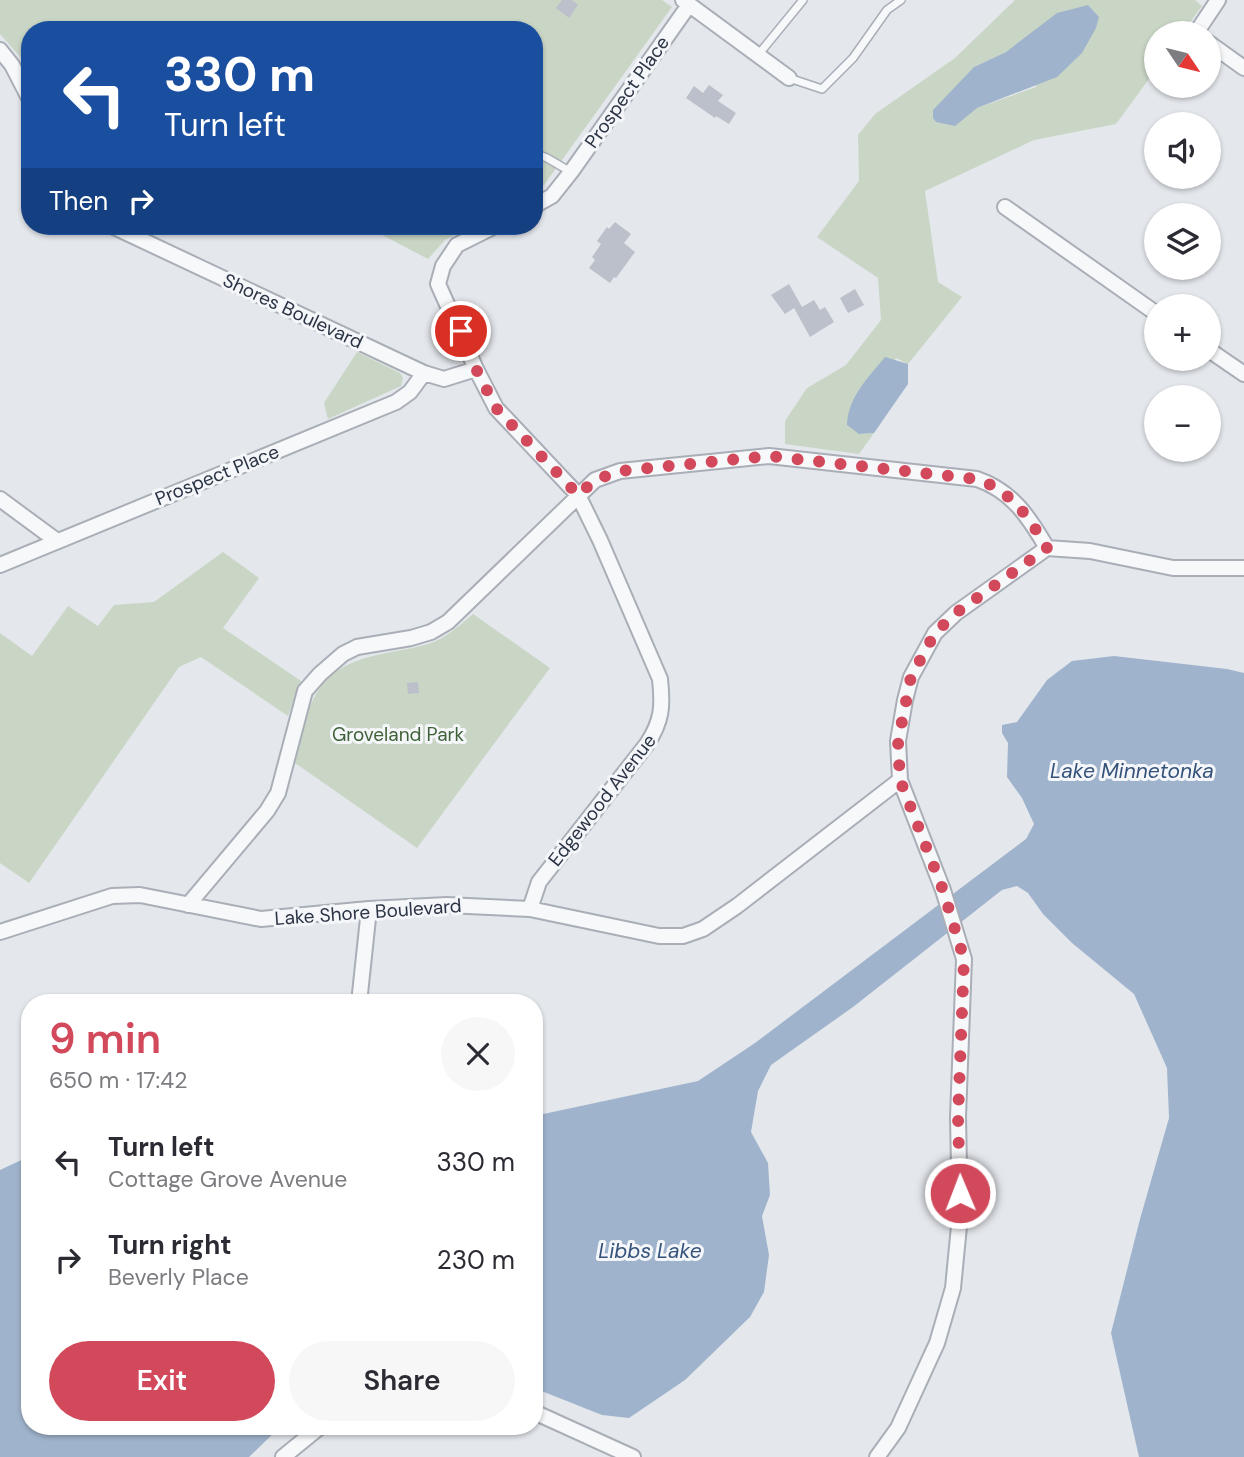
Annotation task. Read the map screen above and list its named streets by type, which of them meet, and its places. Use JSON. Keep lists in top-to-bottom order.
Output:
{
  "streets": {
    "street": [
      "Prospect Place",
      "Shores Boulevard",
      "Edgewood Avenue",
      "Lake Shore Boulevard"
    ]
  },
  "crossings": [
    ["Prospect Place", "Shores Boulevard"],
    ["Shores Boulevard", "Edgewood Avenue"],
    ["Edgewood Avenue", "Lake Shore Boulevard"]
  ],
  "water": ["Lake Minnetonka", "Libbs Lake"],
  "parks": ["Groveland Park"],
  "north": "bottom right",
  "page": {
    "map_buttons": ["+", "−"],
    "turn": ["330 m", "Turn left"],
    "then": "Then",
    "heading": ["9 min", "650 m · 17:42"],
    "list": [
      {
        "name": "Turn left",
        "note": "Cottage Grove Avenue",
        "value": "330 m"
      },
      {
        "name": "Turn right",
        "note": "Beverly Place",
        "value": "230 m"
      }
    ],
    "buttons": ["Exit", "Share"]
  }
}
